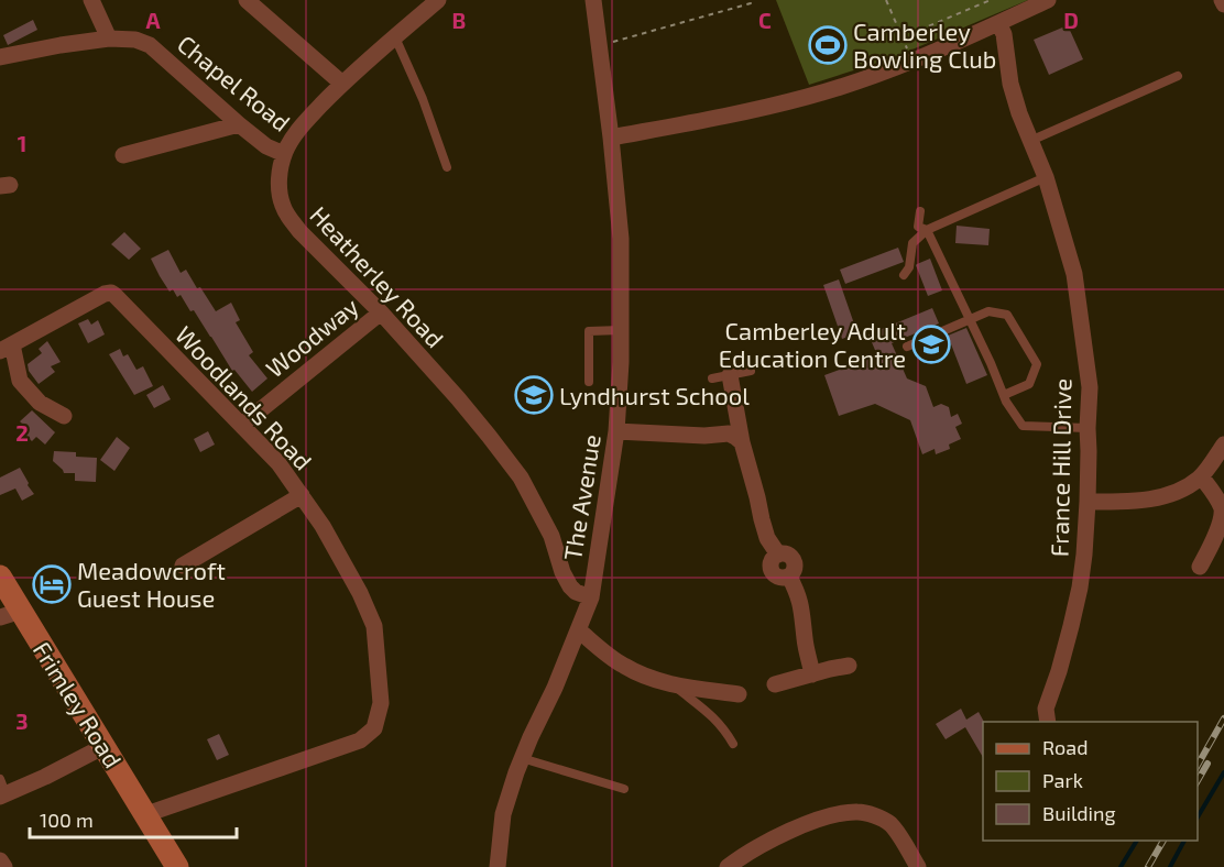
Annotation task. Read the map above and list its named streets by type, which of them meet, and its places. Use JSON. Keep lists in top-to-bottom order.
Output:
{
  "streets": {
    "main road": ["Frimley Road"],
    "street": [
      "Chapel Road",
      "Heatherley Road",
      "Woodway",
      "Woodlands Road",
      "France Hill Drive",
      "The Avenue"
    ]
  },
  "crossings": [
    ["Chapel Road", "Heatherley Road"],
    ["Heatherley Road", "Woodway"],
    ["Heatherley Road", "The Avenue"],
    ["Woodway", "Woodlands Road"],
    ["Woodlands Road", "Frimley Road"]
  ],
  "places": {
    "sports": ["Camberley Bowling Club"],
    "school or university": ["Camberley Adult Education Centre", "Lyndhurst School"],
    "hotel": ["Meadowcroft Guest House"]
  },
  "legend": ["Road", "Park", "Building"],
  "scale_bar": "100 m",
  "grid": {
    "columns": [
      "A",
      "B",
      "C",
      "D"
    ],
    "rows": ["1", "2", "3"]
  }
}
